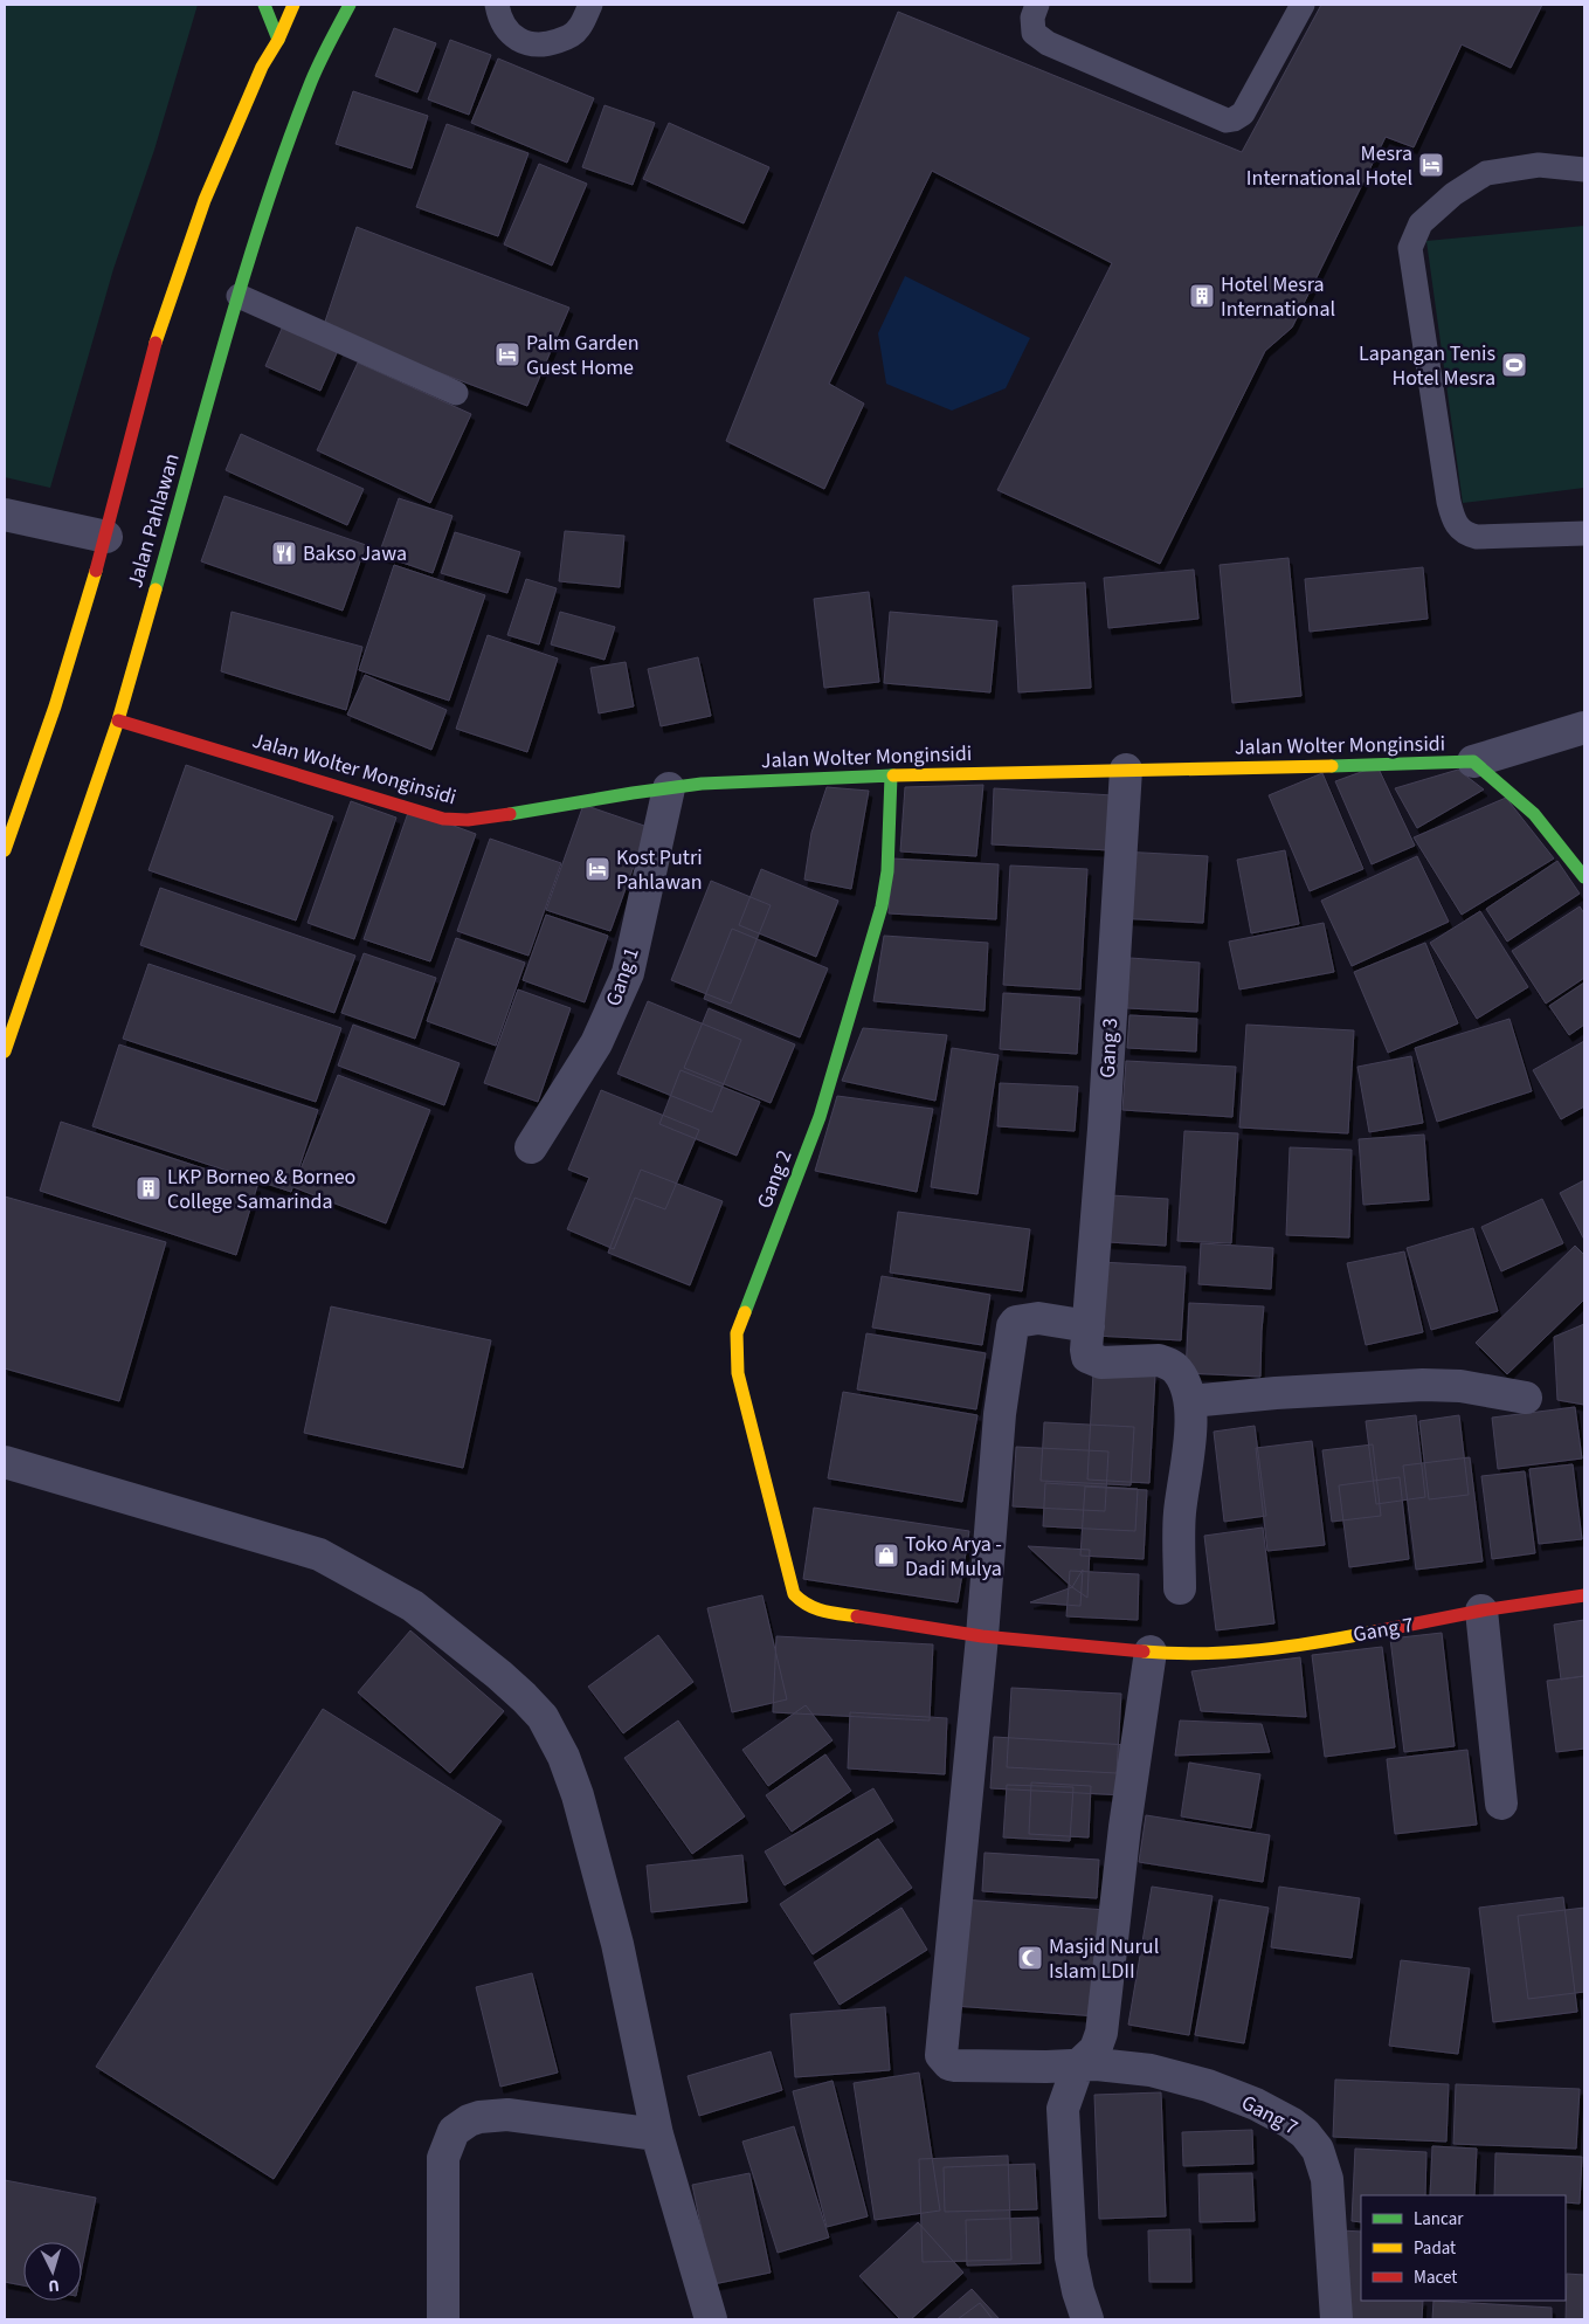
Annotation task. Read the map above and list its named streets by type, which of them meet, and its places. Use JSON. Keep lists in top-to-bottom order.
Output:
{
  "streets": {
    "street": [
      "Jalan Pahlawan",
      "Jalan Wolter Monginsidi",
      "Gang 1",
      "Gang 3",
      "Gang 2",
      "Gang 7"
    ]
  },
  "crossings": [
    ["Jalan Pahlawan", "Jalan Wolter Monginsidi"],
    ["Jalan Wolter Monginsidi", "Gang 1"],
    ["Jalan Wolter Monginsidi", "Gang 3"],
    ["Jalan Wolter Monginsidi", "Gang 2"],
    ["Gang 2", "Gang 7"]
  ],
  "places": {
    "hotel": ["Mesra International Hotel", "Palm Garden Guest Home", "Kost Putri Pahlawan"],
    "building": ["Hotel Mesra International", "LKP Borneo & Borneo College Samarinda"],
    "sports": ["Lapangan Tenis Hotel Mesra"],
    "restaurant": ["Bakso Jawa"],
    "shop": ["Toko Arya - Dadi Mulya"],
    "mosque": ["Masjid Nurul Islam LDII"]
  },
  "legend": ["Lancar", "Padat", "Macet"],
  "north": "bottom"
}
